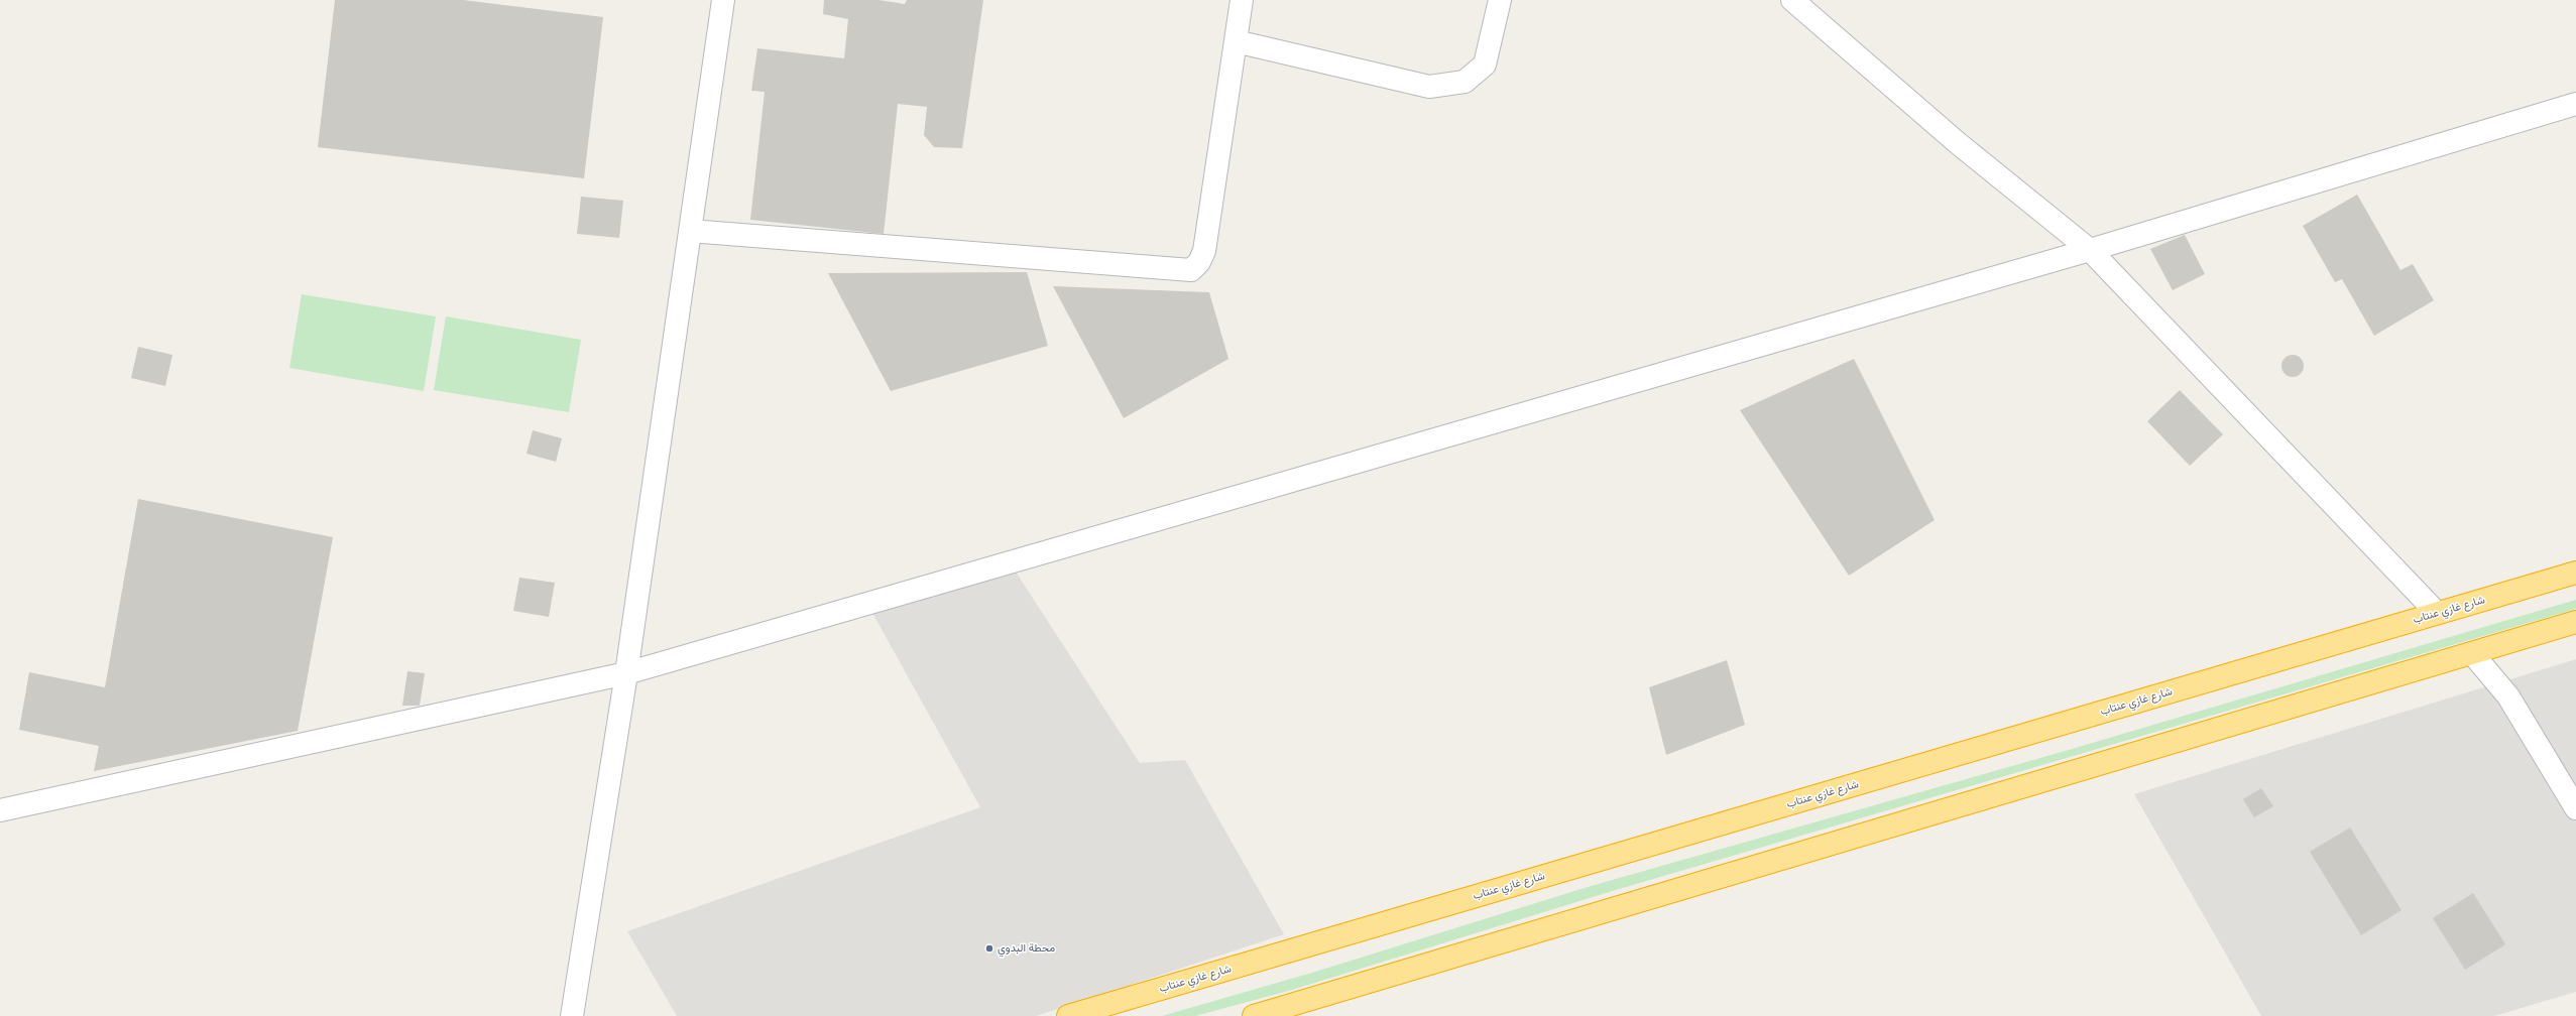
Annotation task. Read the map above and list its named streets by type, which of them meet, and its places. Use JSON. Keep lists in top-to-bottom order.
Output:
{
  "streets": {
    "highway": ["شارع غازي عنتاب"]
  },
  "places": ["محطة البدوي"]
}
